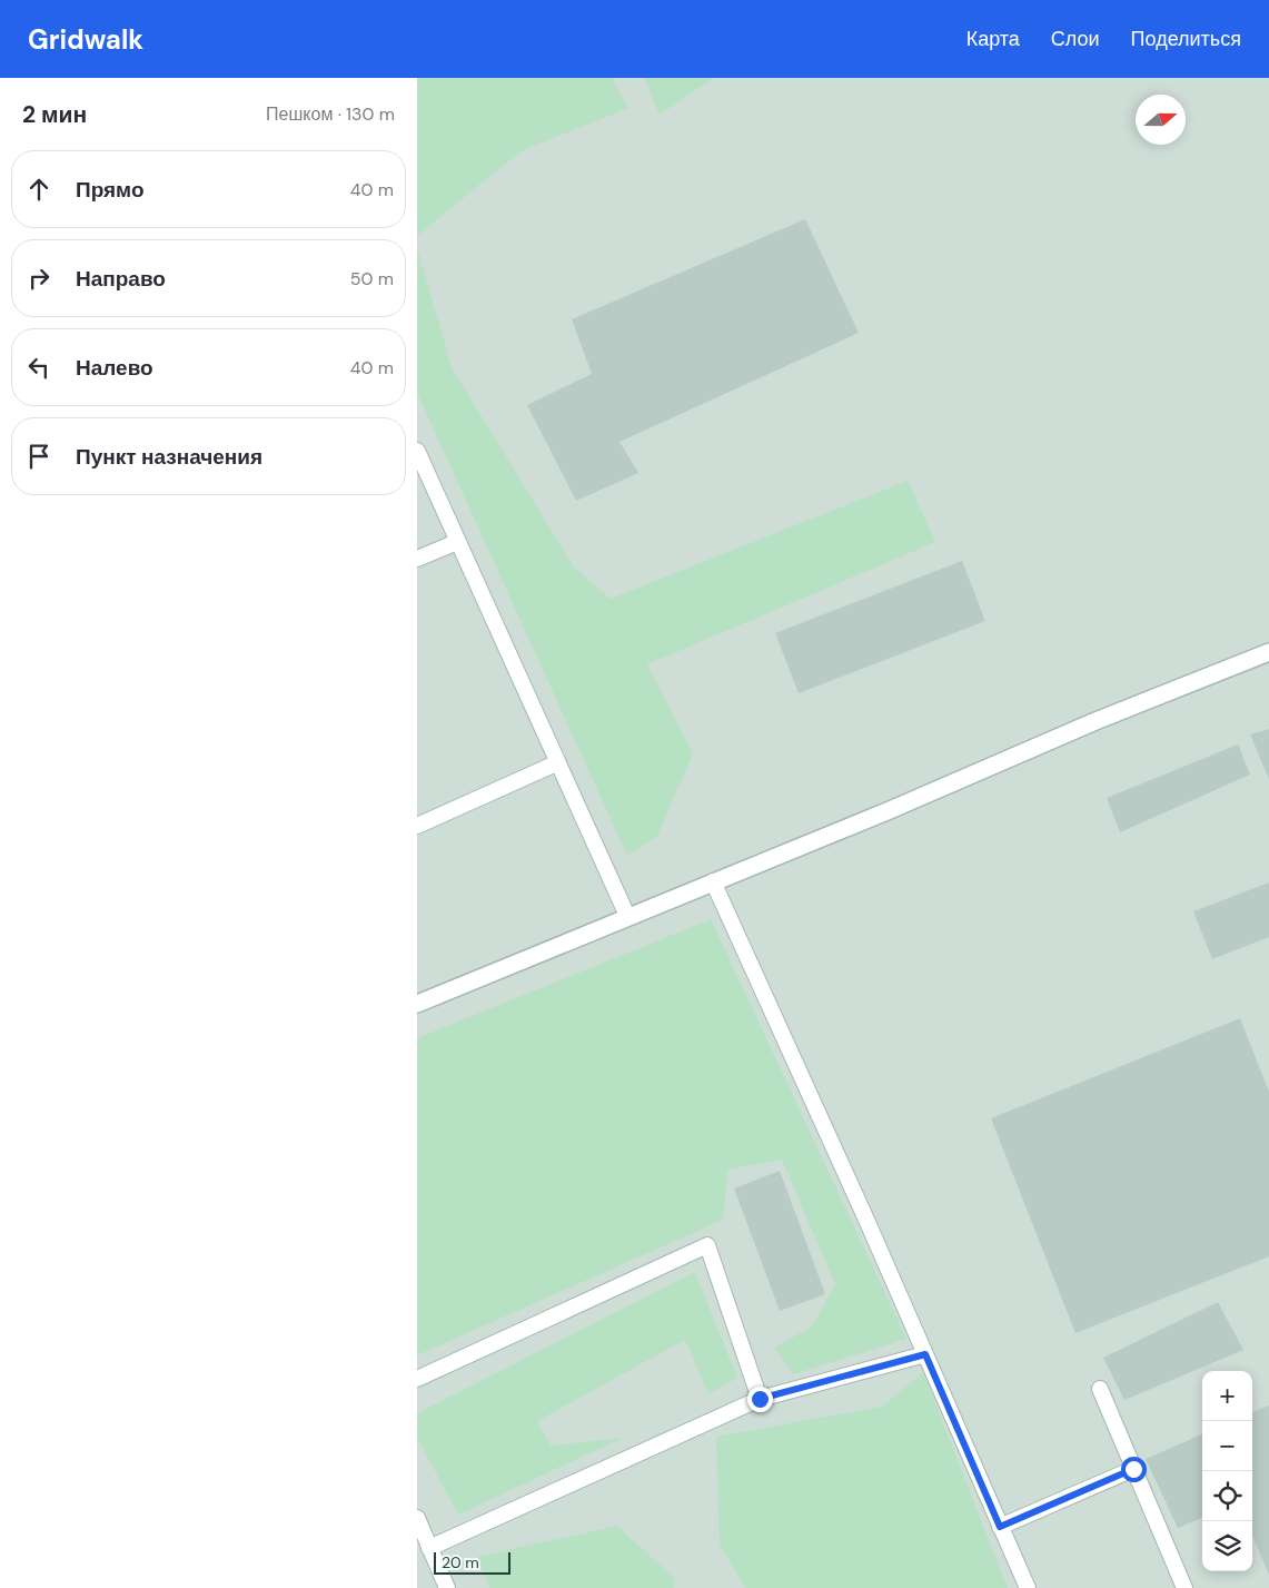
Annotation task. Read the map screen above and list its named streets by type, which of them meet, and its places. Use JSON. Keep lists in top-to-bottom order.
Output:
{
  "scale_bar": "20 m",
  "north": "right",
  "page": {
    "header": "Gridwalk",
    "nav": ["Карта", "Слои", "Поделиться"],
    "heading": ["2 мин", "Пешком · 130 m"],
    "list": [
      ["Прямо", "40 m"],
      ["Направо", "50 m"],
      ["Налево", "40 m"],
      "Пункт назначения"
    ],
    "map_buttons": ["+", "−"],
    "scale": "20 m"
  }
}
